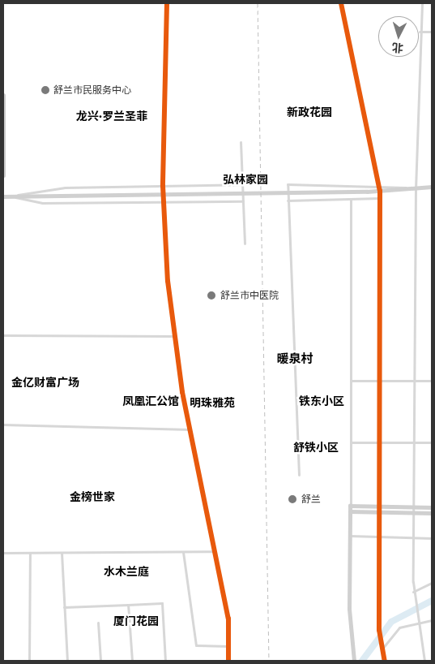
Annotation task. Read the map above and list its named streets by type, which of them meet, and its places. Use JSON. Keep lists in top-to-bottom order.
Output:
{
  "districts": [
    "新政花园",
    "龙兴·罗兰圣菲",
    "弘林家园",
    "暖泉村",
    "金亿财富广场",
    "凤凰汇公馆",
    "铁东小区",
    "明珠雅苑",
    "舒铁小区",
    "金榜世家",
    "水木兰庭",
    "厦门花园"
  ],
  "places": ["舒兰市民服务中心", "舒兰市中医院", "舒兰"],
  "north": "bottom"
}
